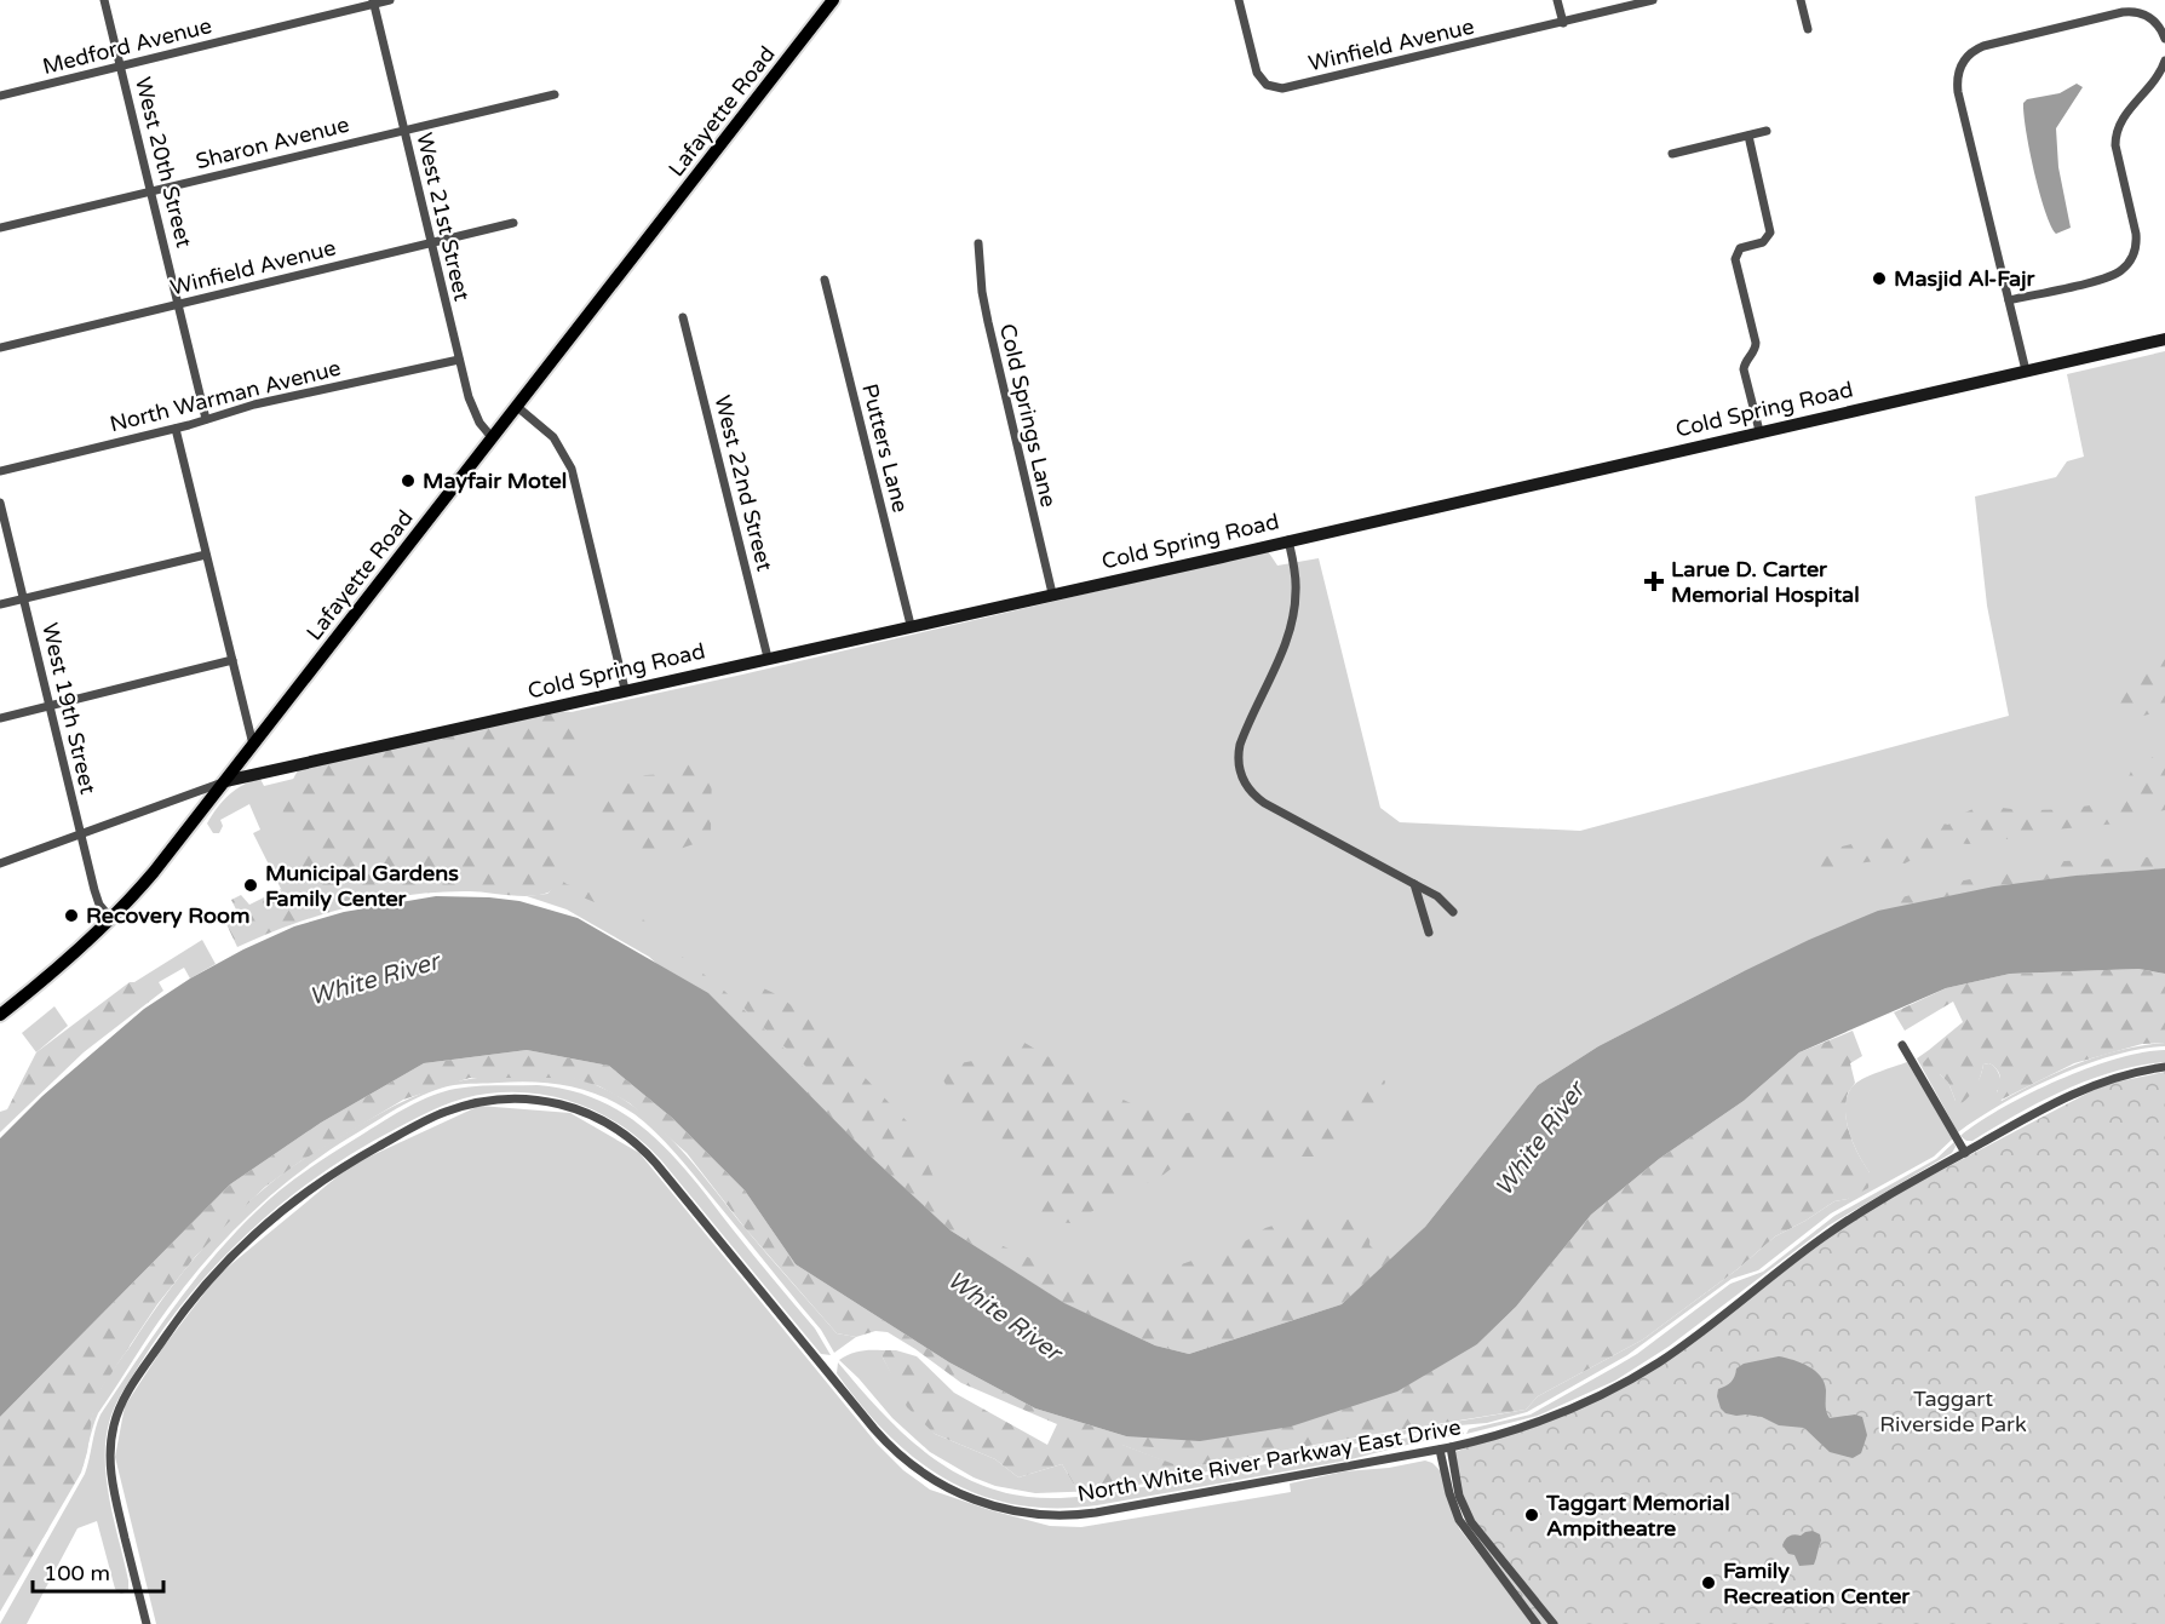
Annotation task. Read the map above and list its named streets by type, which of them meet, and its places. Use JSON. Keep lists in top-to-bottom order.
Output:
{
  "streets": {
    "main road": ["Lafayette Road"],
    "street": [
      "Winfield Avenue",
      "Medford Avenue",
      "Sharon Avenue",
      "West 20th Street",
      "West 21st Street",
      "North Warman Avenue",
      "Cold Spring Road",
      "Cold Springs Lane",
      "Putters Lane",
      "West 22nd Street",
      "West 19th Street",
      "North White River Parkway East Drive"
    ]
  },
  "crossings": [
    ["Winfield Avenue", "West 20th Street"],
    ["Winfield Avenue", "West 21st Street"],
    ["Medford Avenue", "West 20th Street"],
    ["Medford Avenue", "West 21st Street"],
    ["Lafayette Road", "West 21st Street"],
    ["Lafayette Road", "Cold Spring Road"],
    ["Lafayette Road", "West 19th Street"],
    ["Sharon Avenue", "West 20th Street"],
    ["Sharon Avenue", "West 21st Street"],
    ["West 20th Street", "North Warman Avenue"],
    ["West 21st Street", "North Warman Avenue"],
    ["Cold Spring Road", "Cold Springs Lane"],
    ["Cold Spring Road", "Putters Lane"],
    ["Cold Spring Road", "West 22nd Street"]
  ],
  "water": ["White River"],
  "parks": ["Taggart Riverside Park"],
  "places": {
    "other": [
      "Masjid Al-Fajr",
      "Mayfair Motel",
      "Municipal Gardens Family Center",
      "Recovery Room",
      "Taggart Memorial Ampitheatre",
      "Family Recreation Center"
    ],
    "health": ["Larue D. Carter Memorial Hospital"]
  },
  "scale_bar": "100 m"
}
